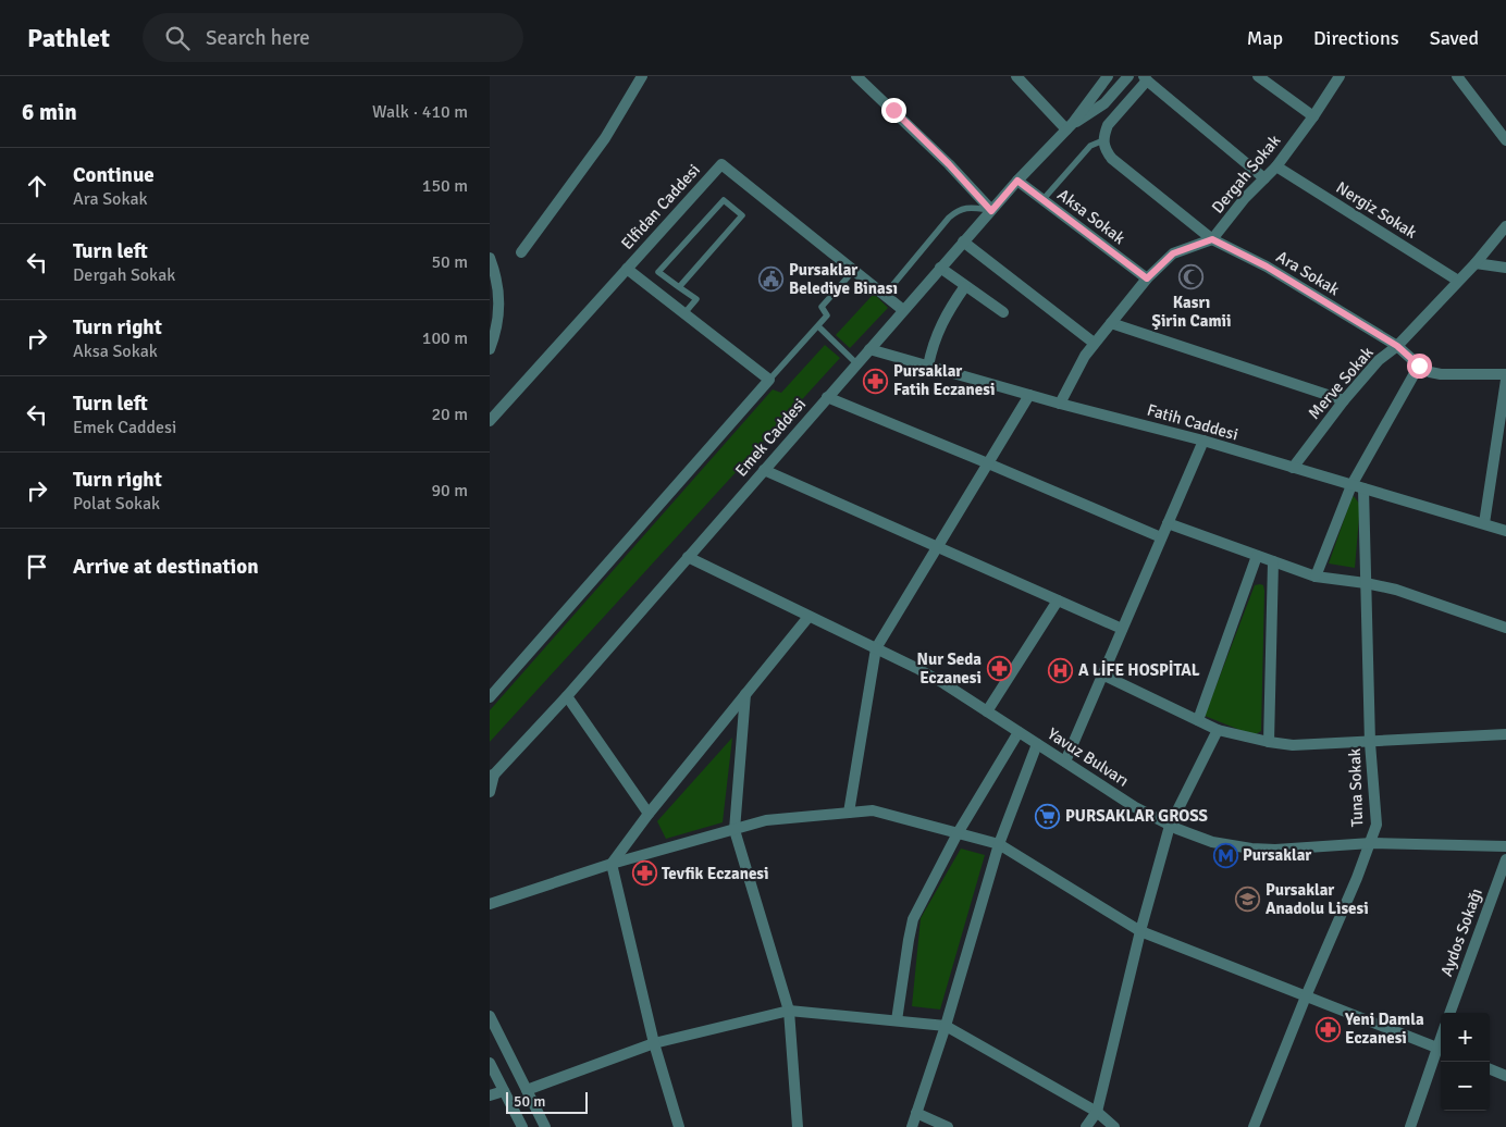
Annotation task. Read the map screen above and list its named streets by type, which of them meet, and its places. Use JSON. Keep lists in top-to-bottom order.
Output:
{
  "streets": {
    "street": [
      "Dergah Sokak",
      "Elfidan Caddesi",
      "Nergiz Sokak",
      "Aksa Sokak",
      "Ara Sokak",
      "Merve Sokak",
      "Fatih Caddesi",
      "Emek Caddesi",
      "Yavuz Bulvarı",
      "Tuna Sokak",
      "Aydos Sokağı"
    ]
  },
  "crossings": [
    ["Dergah Sokak", "Nergiz Sokak"],
    ["Dergah Sokak", "Ara Sokak"],
    ["Elfidan Caddesi", "Emek Caddesi"],
    ["Nergiz Sokak", "Merve Sokak"],
    ["Aksa Sokak", "Emek Caddesi"],
    ["Ara Sokak", "Merve Sokak"],
    ["Merve Sokak", "Fatih Caddesi"],
    ["Fatih Caddesi", "Emek Caddesi"],
    ["Fatih Caddesi", "Tuna Sokak"],
    ["Emek Caddesi", "Yavuz Bulvarı"],
    ["Yavuz Bulvarı", "Tuna Sokak"]
  ],
  "places": {
    "mosque": ["Kasrı Şirin Camii"],
    "public building": ["Pursaklar Belediye Binası"],
    "pharmacy": [
      "Pursaklar Fatih Eczanesi",
      "Nur Seda Eczanesi",
      "Tevfik Eczanesi",
      "Yeni Damla Eczanesi"
    ],
    "hospital": ["A LİFE HOSPİTAL"],
    "supermarket": ["PURSAKLAR GROSS"],
    "metro station": ["Pursaklar"],
    "school or university": ["Pursaklar Anadolu Lisesi"]
  },
  "scale_bar": "50 m",
  "page": {
    "header": "Pathlet",
    "search": "Search here",
    "nav": ["Map", "Directions", "Saved"],
    "heading": ["6 min", "Walk · 410 m"],
    "list": [
      ["Continue", "Ara Sokak", "150 m"],
      ["Turn left", "Dergah Sokak", "50 m"],
      ["Turn right", "Aksa Sokak", "100 m"],
      ["Turn left", "Emek Caddesi", "20 m"],
      ["Turn right", "Polat Sokak", "90 m"],
      "Arrive at destination"
    ],
    "map_buttons": ["+", "−"],
    "scale": "50 m"
  }
}
